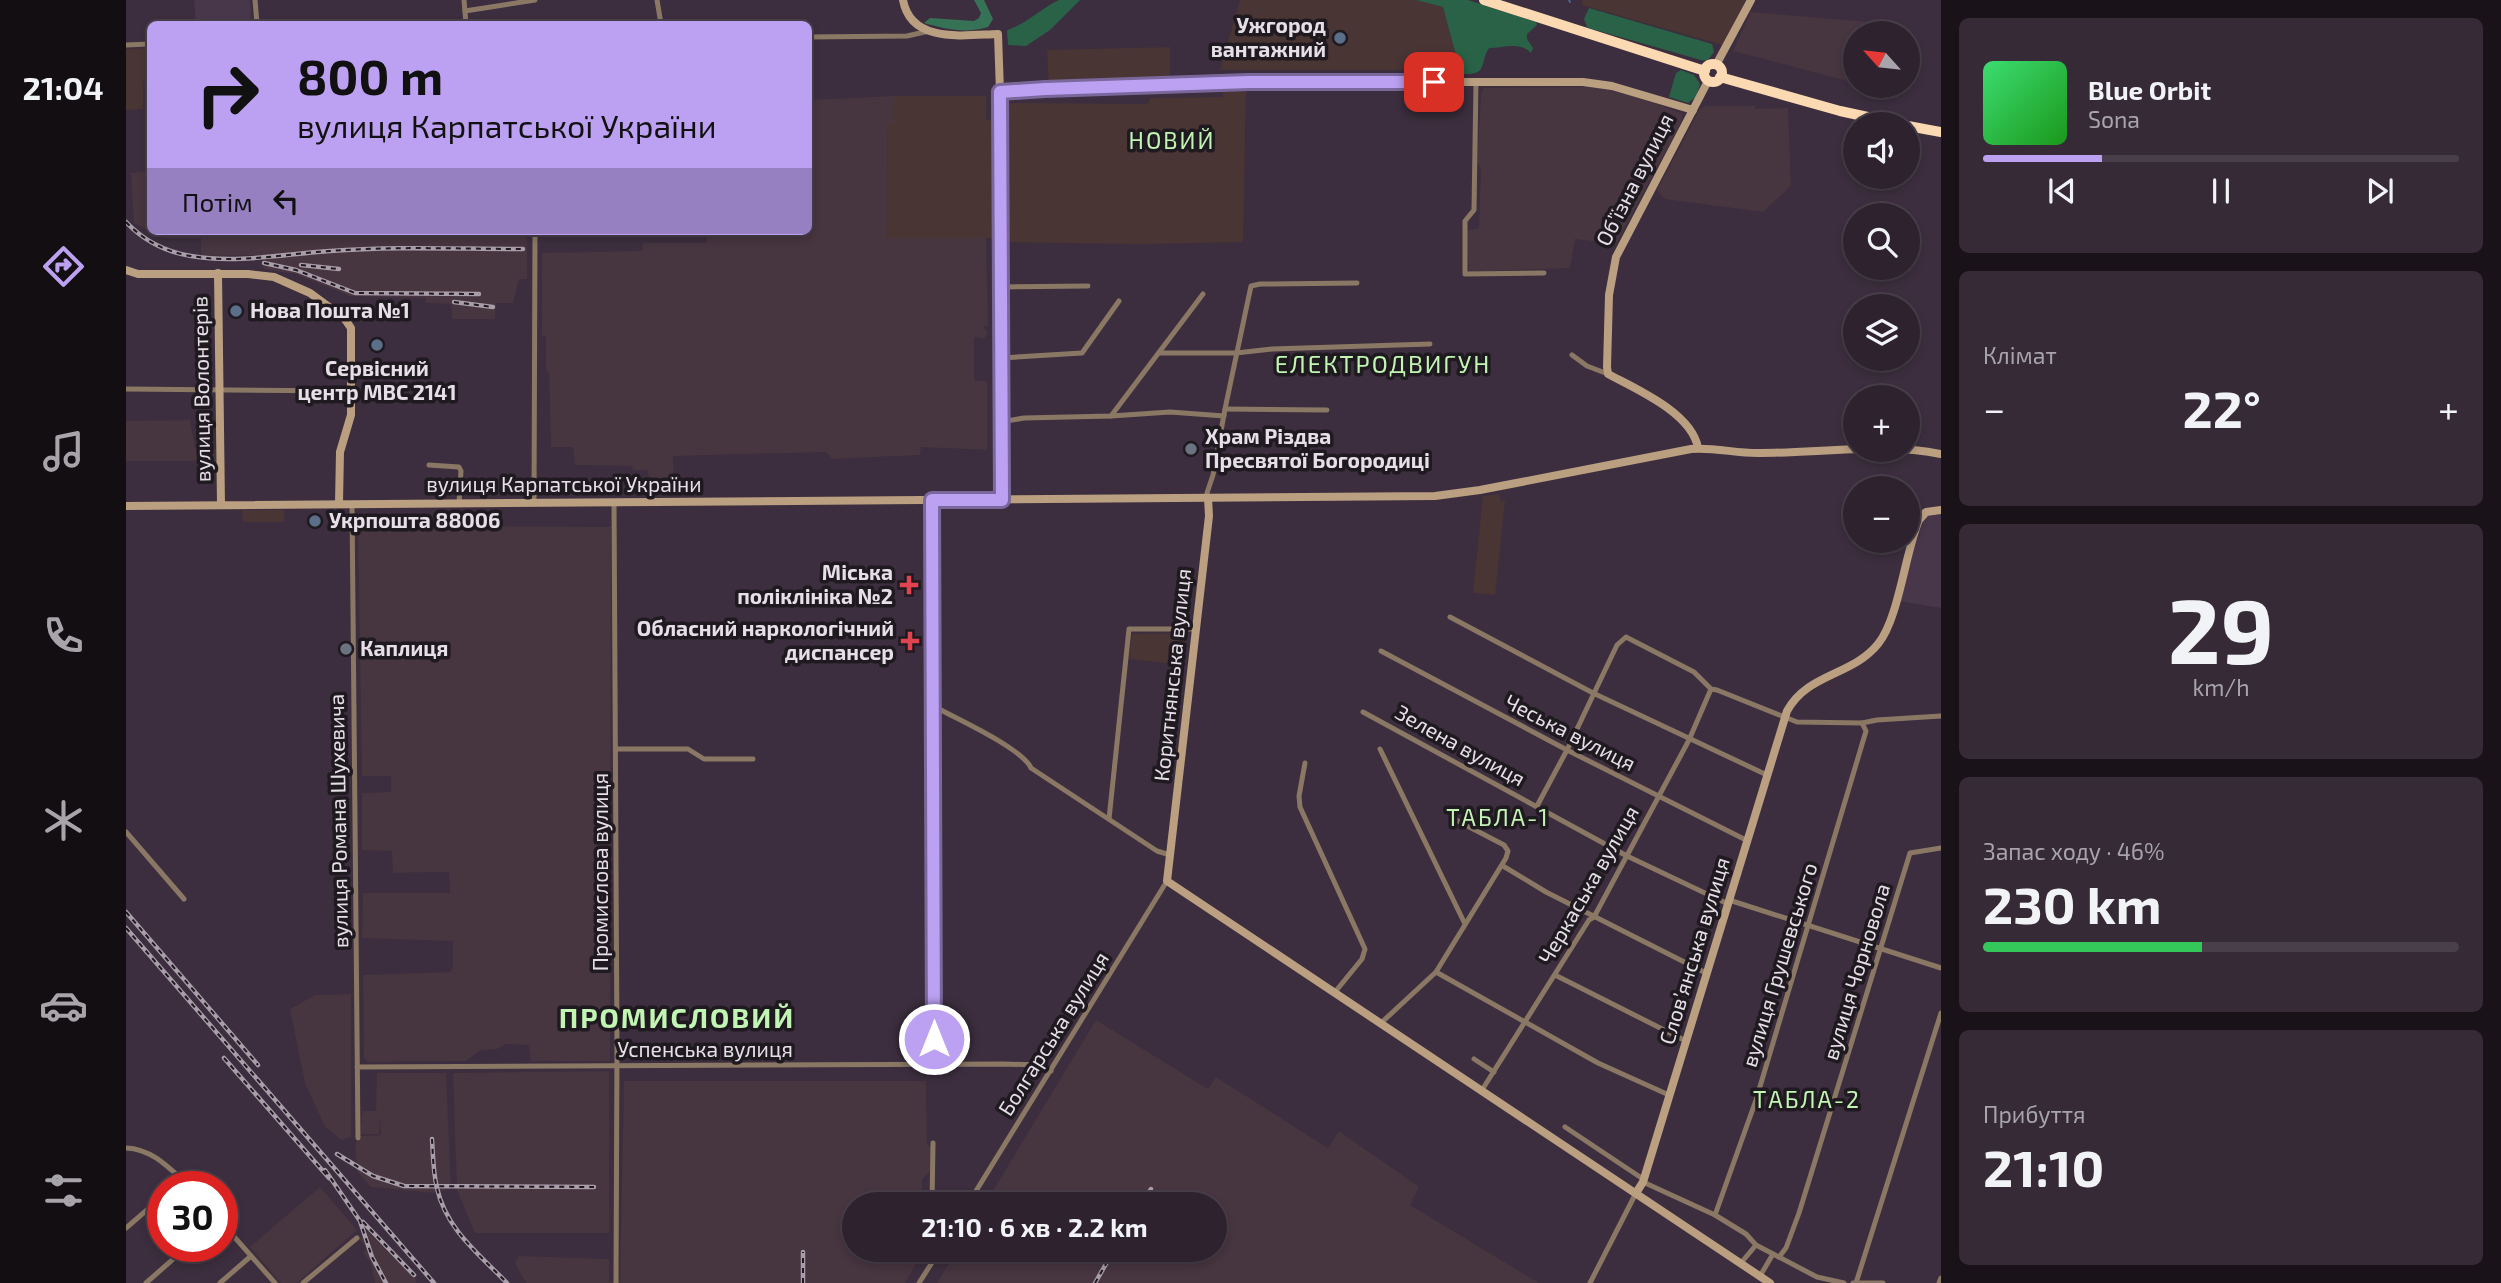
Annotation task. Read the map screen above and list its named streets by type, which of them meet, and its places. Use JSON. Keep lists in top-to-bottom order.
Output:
{
  "streets": {
    "street": [
      "Обʼїзна вулиця",
      "вулиця Волонтерів",
      "вулиця Карпатської України",
      "Коритнянська вулиця",
      "Чеська вулиця",
      "Зелена вулиця",
      "вулиця Романа Шухевича",
      "Промислова вулиця",
      "Черкаська вулиця",
      "Словʼянська вулиця",
      "вулиця Грушевського",
      "вулиця Чорновола",
      "Болгарська вулиця",
      "Успенська вулиця"
    ]
  },
  "crossings": [
    ["вулиця Волонтерів", "вулиця Карпатської України"],
    ["вулиця Карпатської України", "Коритнянська вулиця"],
    ["вулиця Карпатської України", "вулиця Романа Шухевича"],
    ["вулиця Карпатської України", "Промислова вулиця"],
    ["Коритнянська вулиця", "Болгарська вулиця"],
    ["Чеська вулиця", "Черкаська вулиця"],
    ["Чеська вулиця", "Словʼянська вулиця"],
    ["Зелена вулиця", "Черкаська вулиця"],
    ["Зелена вулиця", "Словʼянська вулиця"],
    ["Зелена вулиця", "вулиця Грушевського"],
    ["Зелена вулиця", "вулиця Чорновола"],
    ["вулиця Романа Шухевича", "Успенська вулиця"],
    ["Промислова вулиця", "Успенська вулиця"],
    ["Болгарська вулиця", "Успенська вулиця"]
  ],
  "districts": [
    "НОВИЙ",
    "ЕЛЕКТРОДВИГУН",
    "ТАБЛА-1",
    "ПРОМИСЛОВИЙ",
    "ТАБЛА-2"
  ],
  "places": {
    "other": [
      "Ужгород вантажний",
      "Нова Пошта №1",
      "Сервісний центр МВС 2141",
      "Храм Різдва Пресвятої Богородиці",
      "Укрпошта 88006",
      "Каплиця"
    ],
    "health": ["Міська поліклініка №2", "Обласний наркологічний диспансер"]
  },
  "north": "top left",
  "page": {
    "tabs": "21:04",
    "map_buttons": ["+", "−"],
    "turn": ["800 m", "вулиця Карпатської України"],
    "song": ["Blue Orbit", "Sona"],
    "then": "Потім",
    "tile": [
      "Клімат",
      ["29", "km/h"],
      ["Запас ходу · 46%", "230 km"],
      ["Прибуття", "21:10"]
    ],
    "heat": ["−", "22°", "+"],
    "limit": "30",
    "trip": "21:10 · 6 хв · 2.2 km"
  }
}
